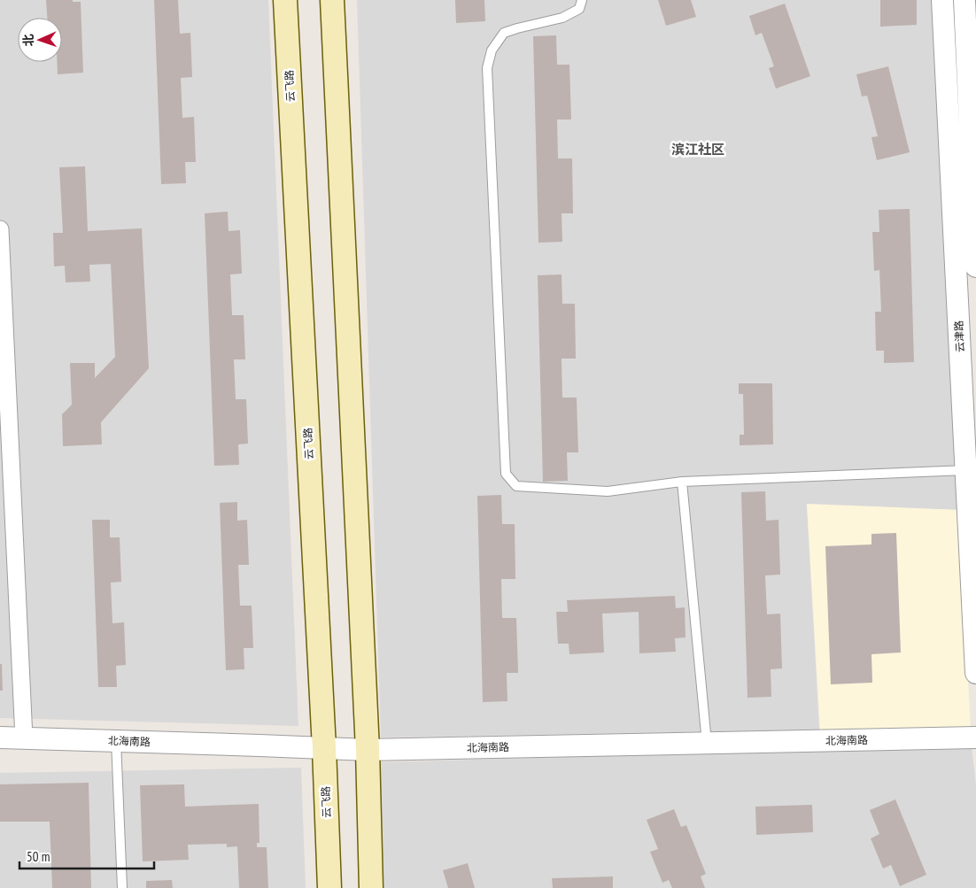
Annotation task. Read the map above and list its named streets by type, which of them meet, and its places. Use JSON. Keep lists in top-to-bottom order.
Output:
{
  "streets": {
    "main road": ["云飞路"],
    "street": ["云津路", "北海南路"]
  },
  "crossings": [
    ["云飞路", "北海南路"]
  ],
  "districts": ["滨江社区"],
  "scale_bar": "50 m",
  "north": "left"
}
